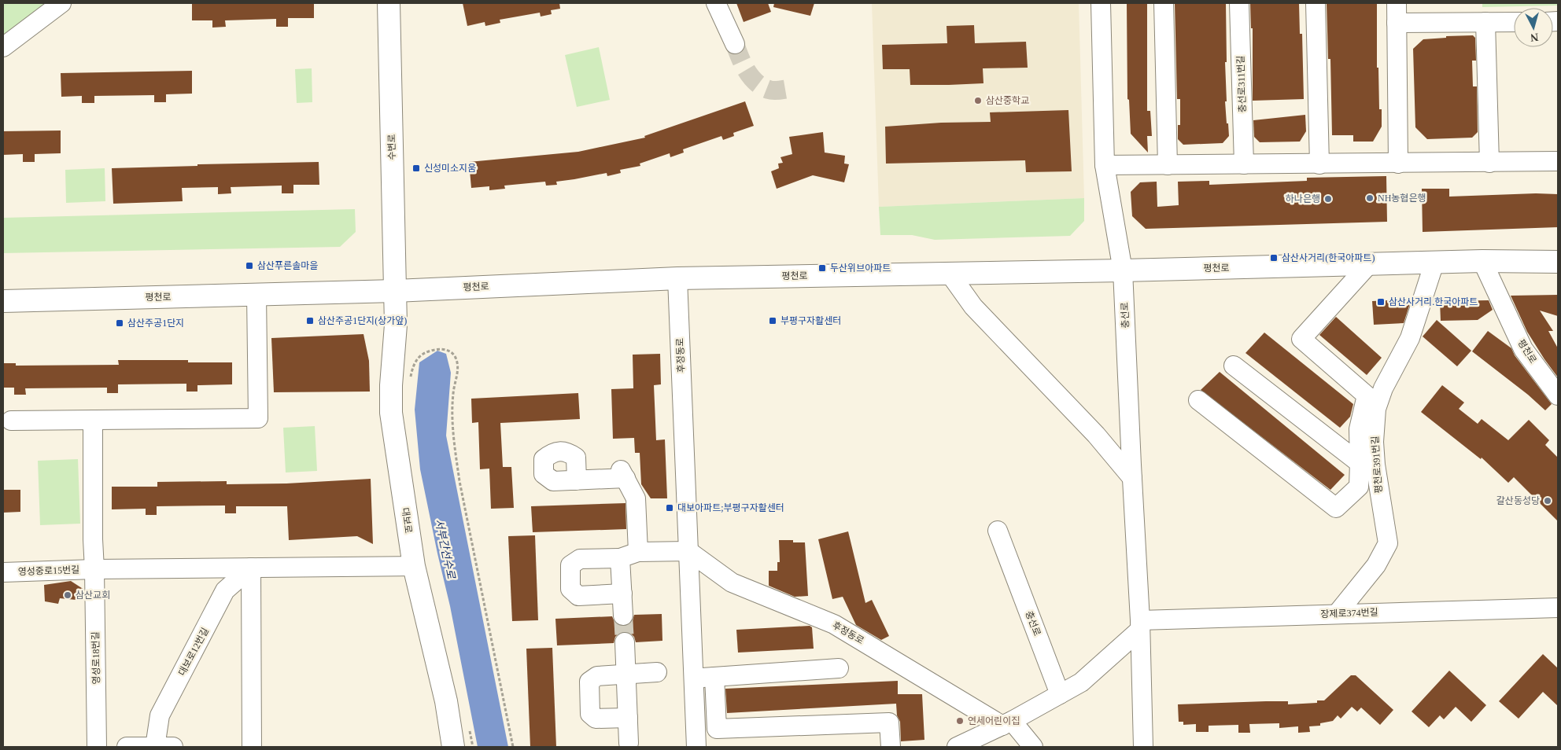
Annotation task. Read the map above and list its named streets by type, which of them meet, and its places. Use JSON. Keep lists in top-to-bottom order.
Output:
{
  "streets": {
    "main road": ["수변로", "평천로", "대보로"],
    "street": [
      "충선로311번길",
      "충선로",
      "후정동로",
      "평천로391번길",
      "영성중로15번길",
      "장제로374번길",
      "대보로12번길",
      "영성로18번길"
    ]
  },
  "crossings": [
    ["수변로", "평천로"],
    ["수변로", "대보로"],
    ["평천로", "충선로"],
    ["평천로", "후정동로"],
    ["평천로", "평천로391번길"],
    ["평천로", "대보로"],
    ["충선로", "장제로374번길"],
    ["평천로391번길", "장제로374번길"],
    ["영성중로15번길", "영성로18번길"]
  ],
  "water": ["서부간선수로"],
  "places": {
    "other": [
      "삼산중학교",
      "NH농협은행",
      "하나은행",
      "갈산동성당",
      "삼산교회",
      "연세어린이집"
    ],
    "transit": [
      "신성미소지움",
      "삼산사거리(한국아파트)",
      "삼산푸른솔마을",
      "두산위브아파트",
      "삼산사거리.한국아파트",
      "삼산주공1단지(상가앞)",
      "부평구자활센터",
      "삼산주공1단지",
      "대보아파트;부평구자활센터"
    ]
  },
  "north": "bottom"
}
